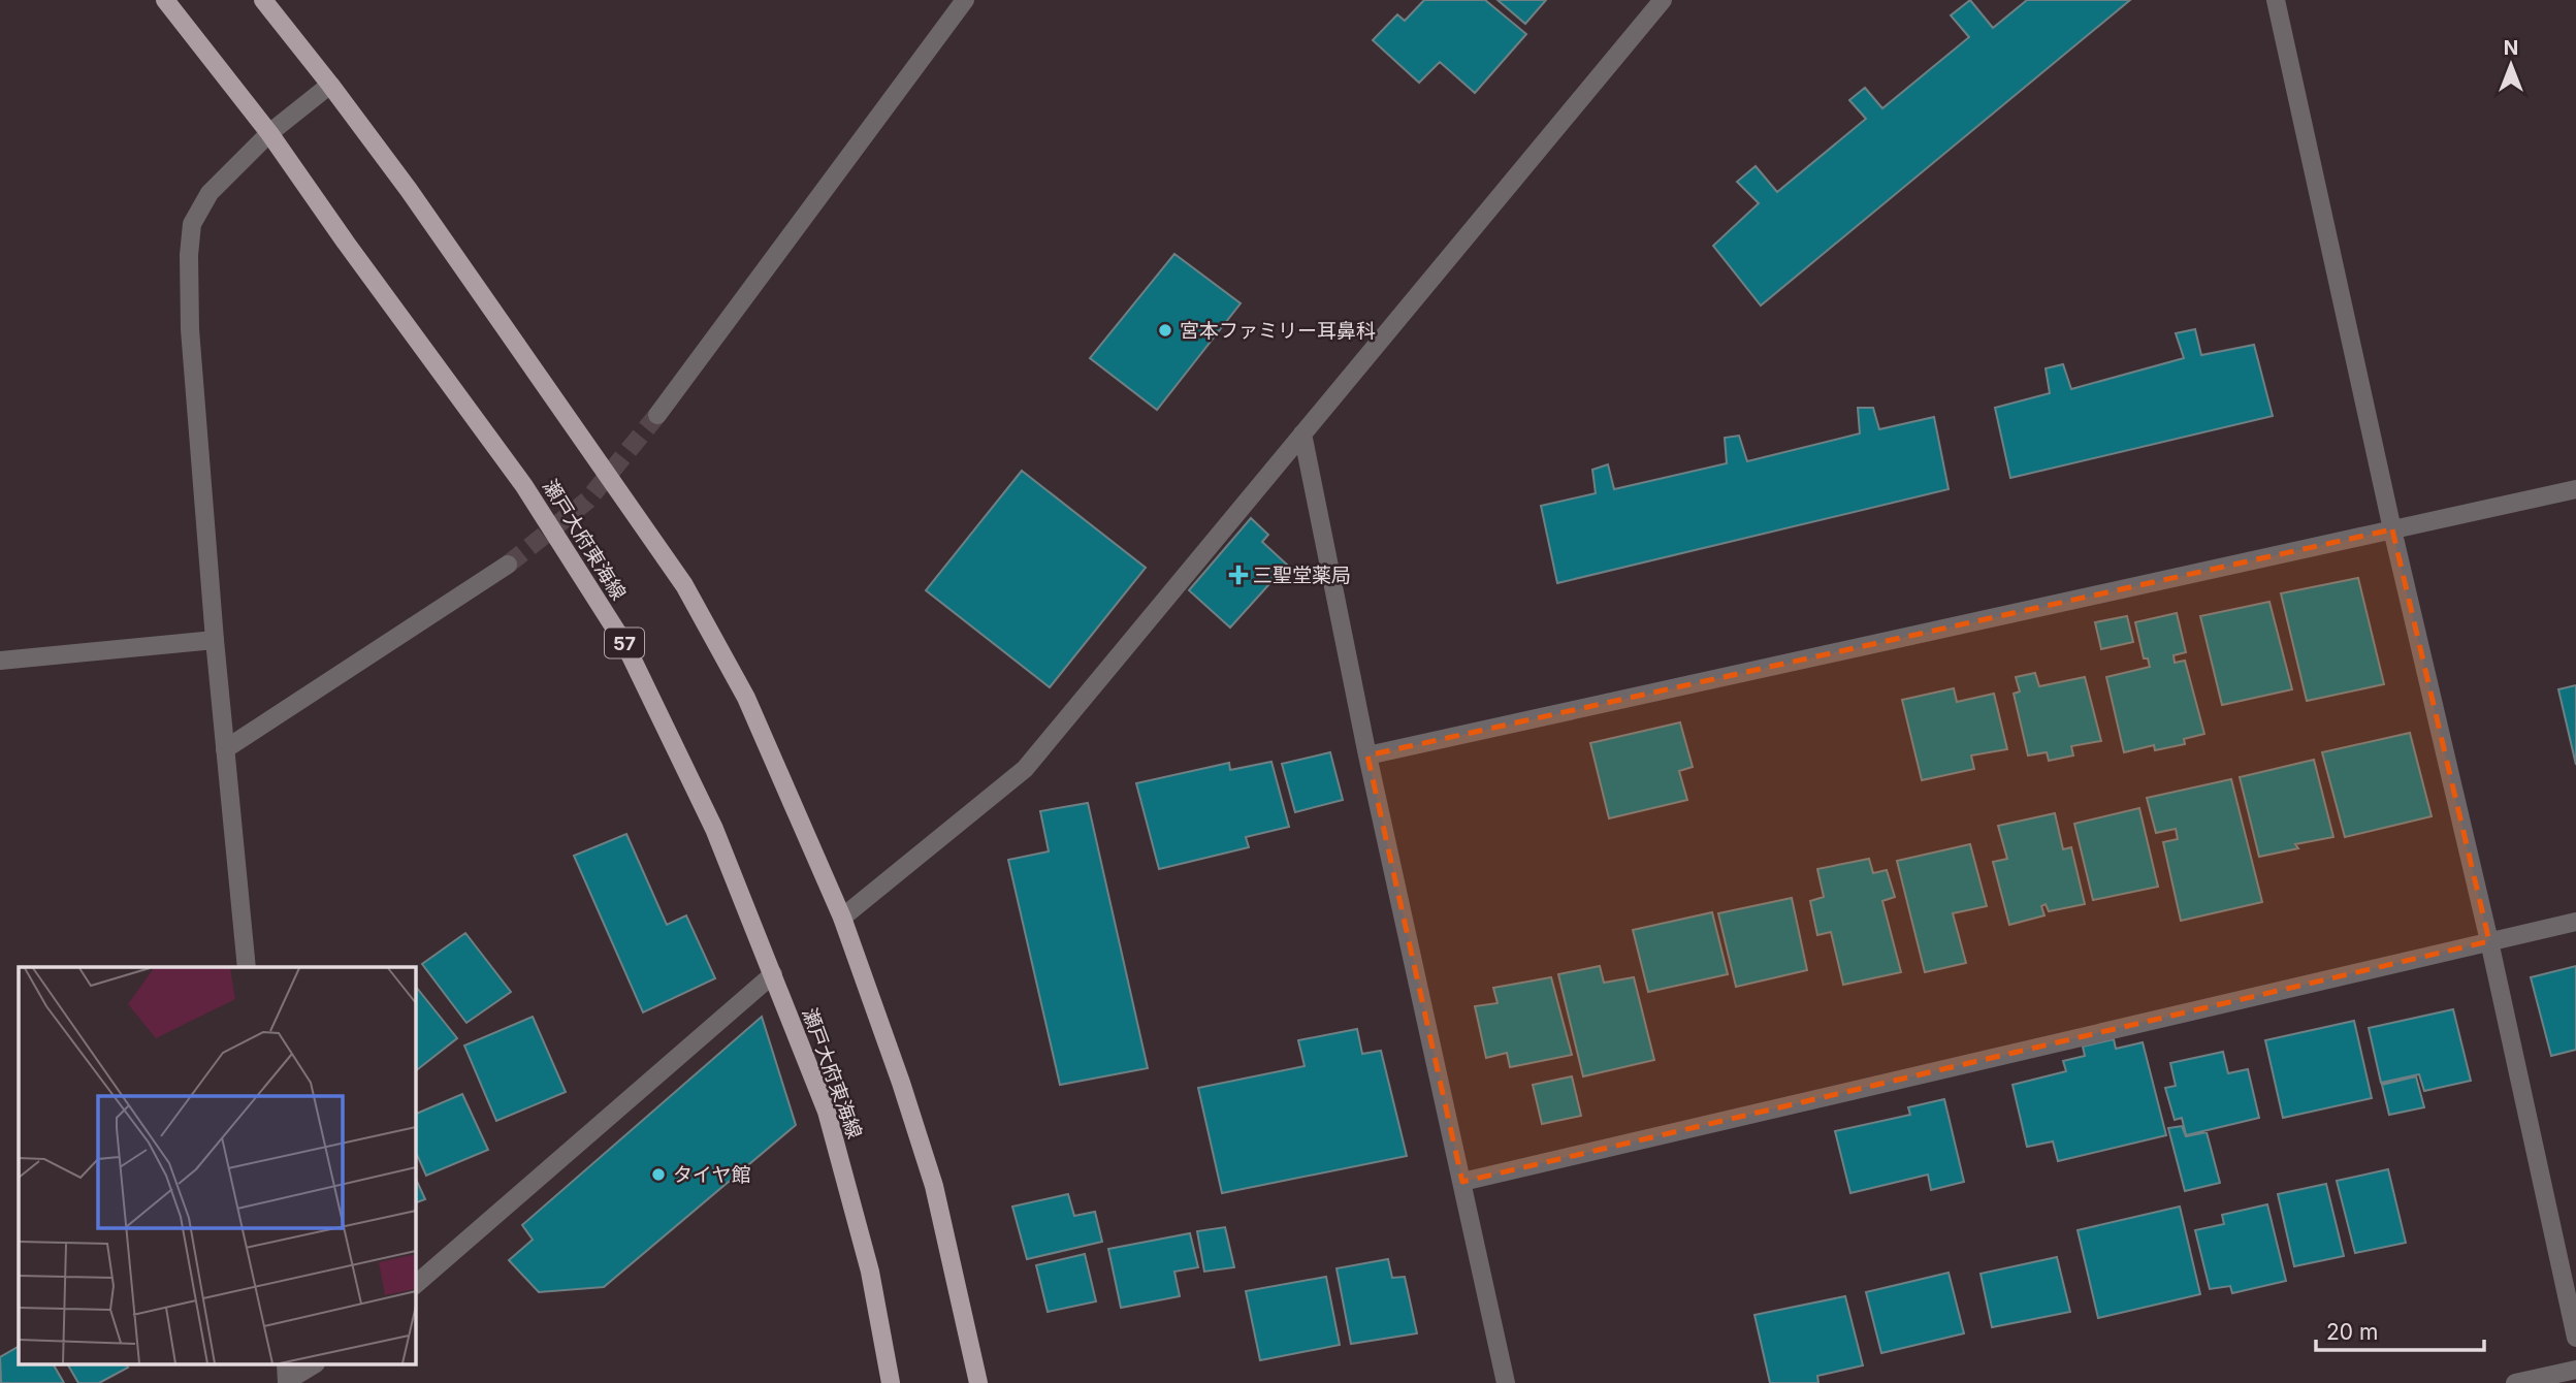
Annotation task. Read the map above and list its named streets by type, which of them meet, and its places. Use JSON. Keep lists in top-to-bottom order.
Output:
{
  "streets": {
    "main road": ["瀬戸大府東海線", "57"]
  },
  "places": {
    "other": ["宮本ファミリー耳鼻科", "タイヤ館"],
    "health": ["三聖堂薬局"]
  },
  "scale_bar": "20 m",
  "north": "top"
}
